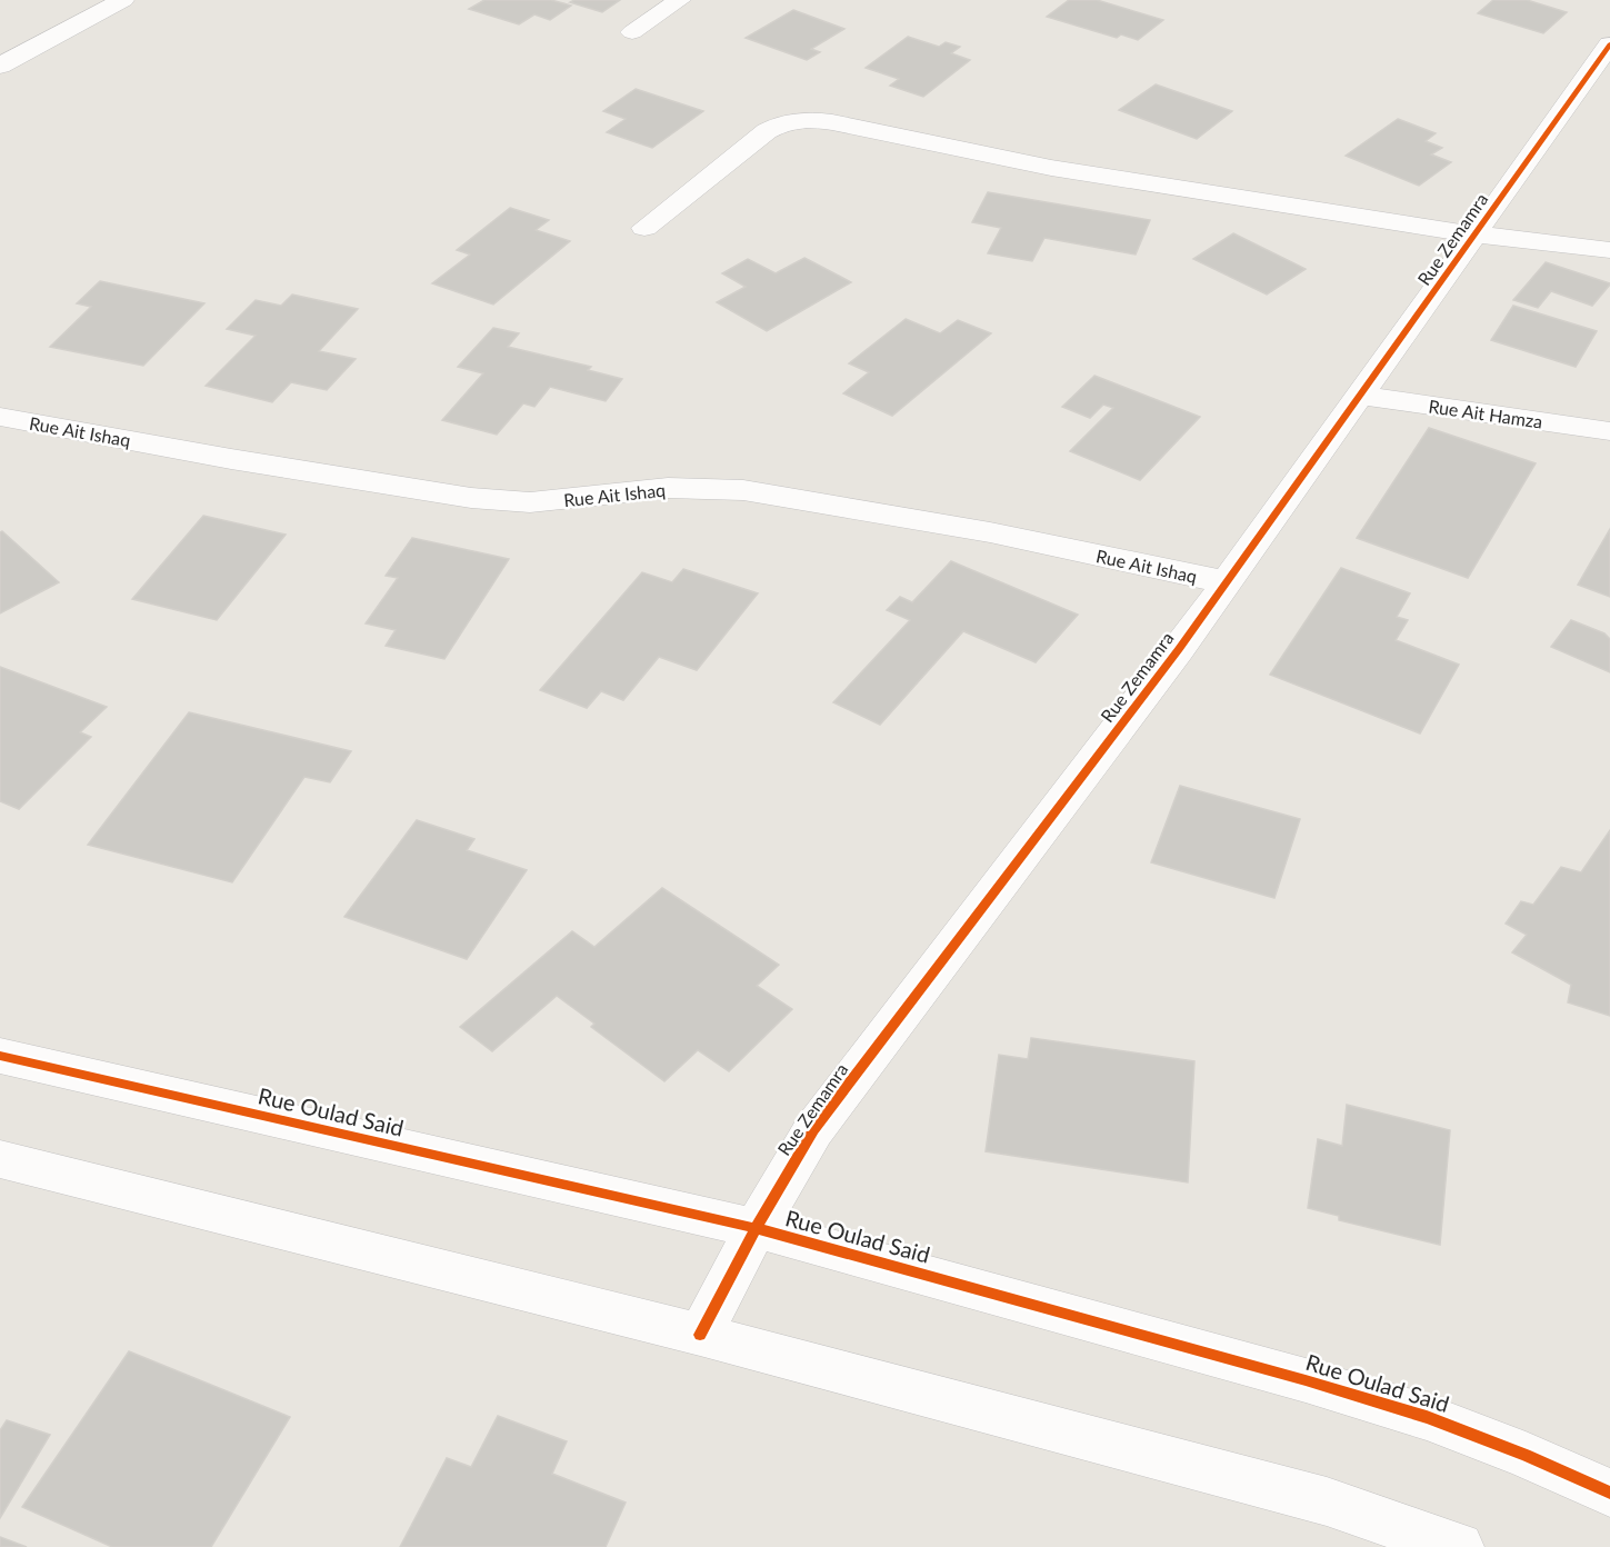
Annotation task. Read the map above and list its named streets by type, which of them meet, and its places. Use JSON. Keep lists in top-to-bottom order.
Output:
{
  "streets": {
    "street": [
      "Rue Zemamra",
      "Rue Ait Hamza",
      "Rue Ait Ishaq",
      "Rue Oulad Said"
    ]
  },
  "crossings": [
    ["Rue Zemamra", "Rue Ait Hamza"],
    ["Rue Zemamra", "Rue Ait Ishaq"],
    ["Rue Zemamra", "Rue Oulad Said"]
  ]
}
